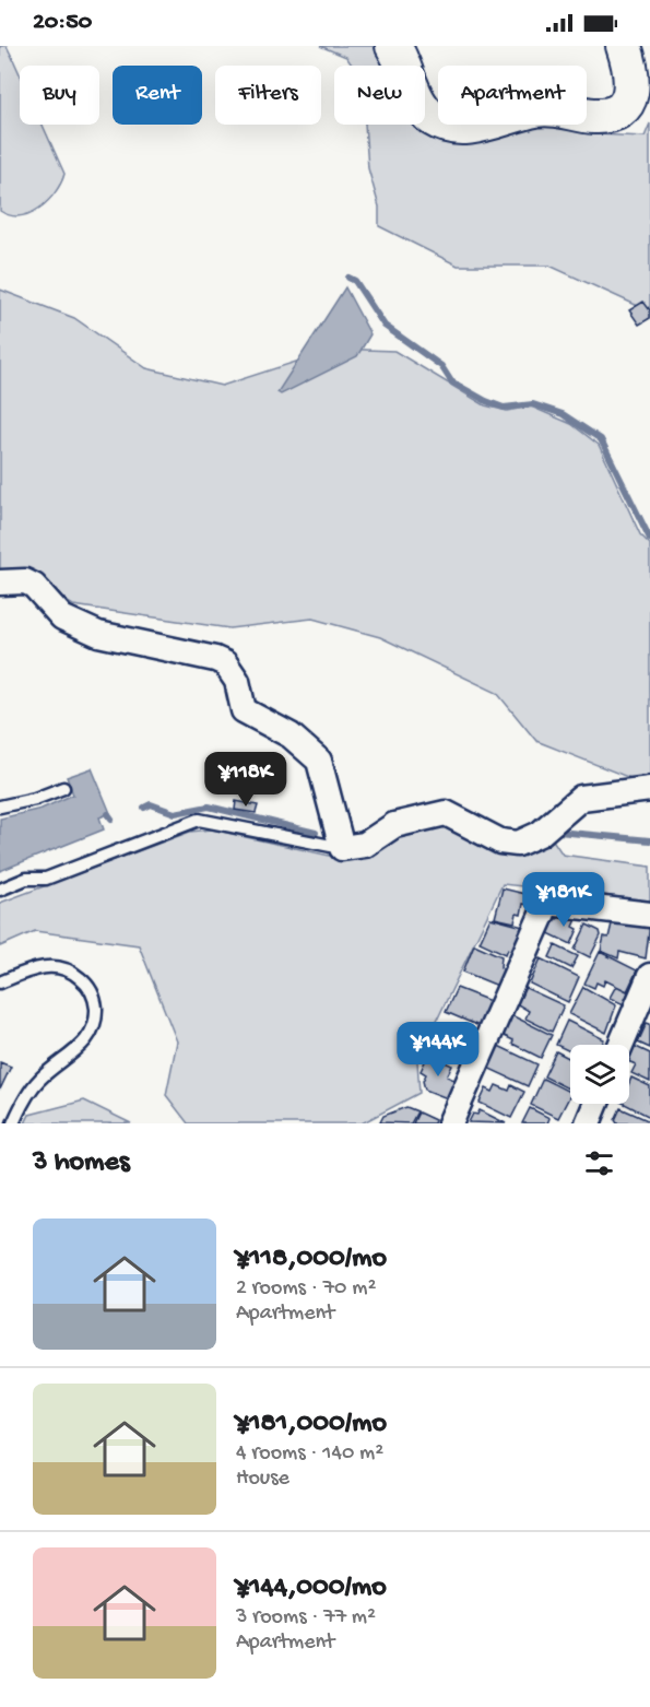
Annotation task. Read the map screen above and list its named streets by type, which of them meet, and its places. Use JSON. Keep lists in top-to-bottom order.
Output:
{
  "page": {
    "status": "20:50",
    "chip": [
      "Buy",
      "Rent",
      "Filters",
      "New",
      "Apartment"
    ],
    "price": ["¥118K", "¥181K", "¥144K"],
    "heading": "3 homes",
    "list": [
      {
        "name": "¥118,000/mo",
        "note": "2 rooms · 70 m² · Apartment"
      },
      {
        "name": "¥181,000/mo",
        "note": "4 rooms · 140 m² · House"
      },
      {
        "name": "¥144,000/mo",
        "note": "3 rooms · 77 m² · Apartment"
      }
    ]
  }
}
